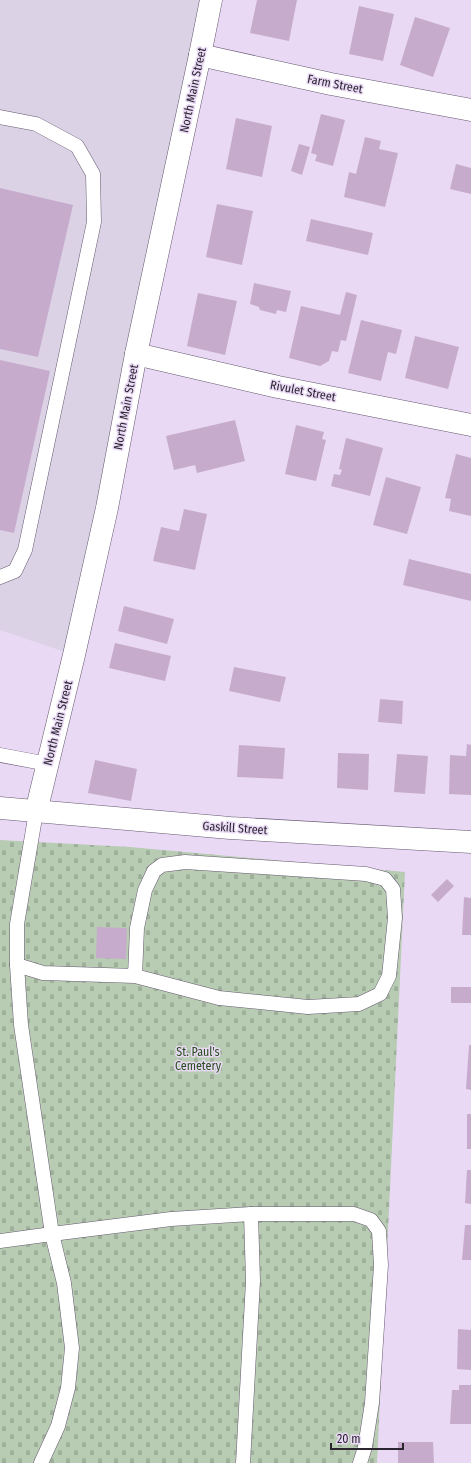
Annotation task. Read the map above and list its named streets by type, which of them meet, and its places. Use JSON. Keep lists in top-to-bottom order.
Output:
{
  "streets": {
    "street": [
      "Farm Street",
      "North Main Street",
      "Rivulet Street",
      "Gaskill Street"
    ]
  },
  "crossings": [
    ["Farm Street", "North Main Street"],
    ["North Main Street", "Rivulet Street"],
    ["North Main Street", "Gaskill Street"]
  ],
  "parks": ["St. Paul's Cemetery"],
  "scale_bar": "20 m"
}
